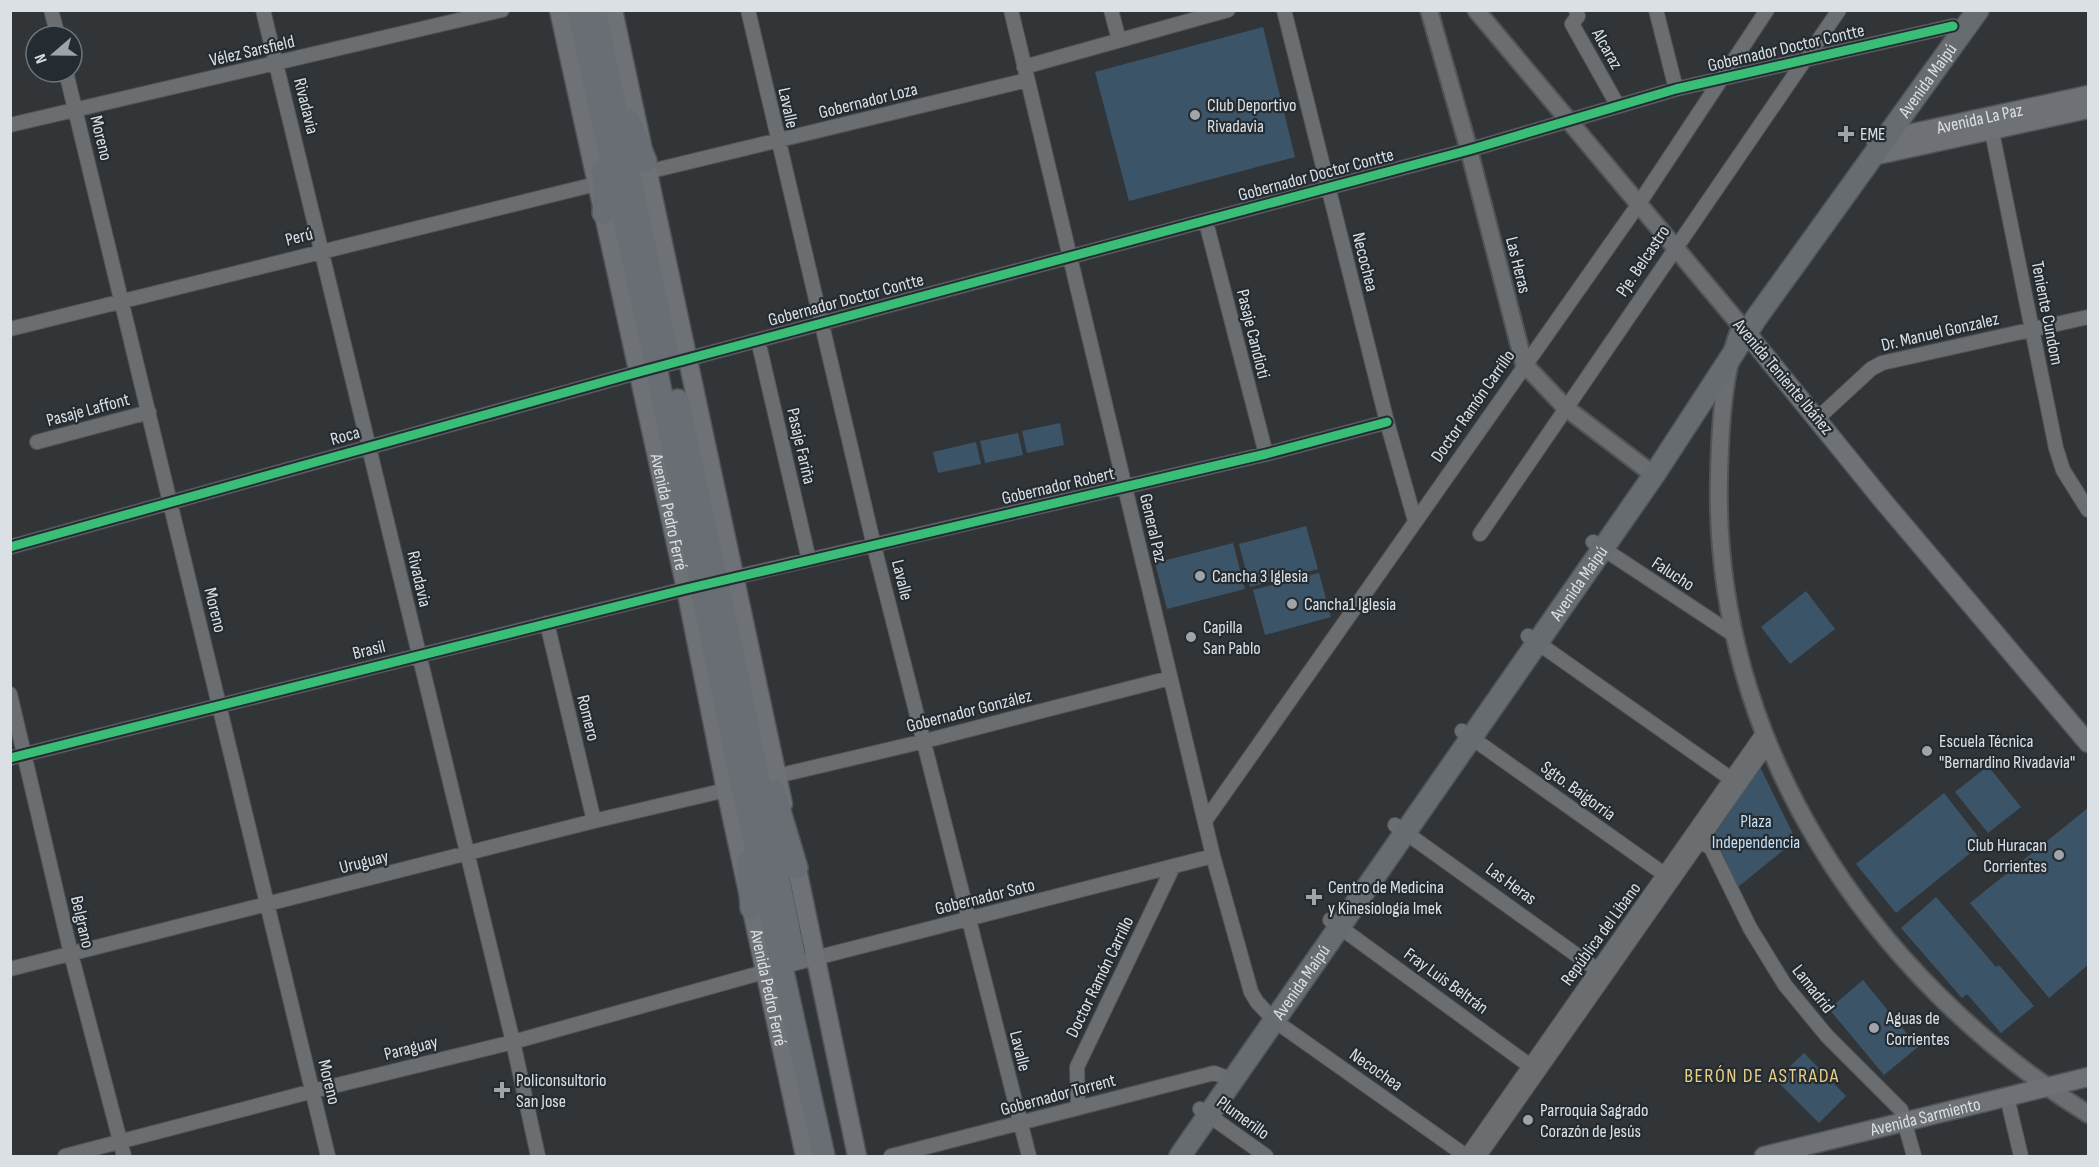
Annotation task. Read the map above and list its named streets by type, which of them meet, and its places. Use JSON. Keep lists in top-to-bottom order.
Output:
{
  "streets": {
    "highway": ["Avenida Pedro Ferré"],
    "main road": [
      "Avenida Maipú",
      "Avenida La Paz",
      "Avenida Teniente Ibáñez",
      "Avenida Sarmiento"
    ],
    "street": [
      "Gobernador Doctor Contte",
      "Alcaraz",
      "Vélez Sarsfield",
      "Gobernador Loza",
      "Rivadavia",
      "Lavalle",
      "Moreno",
      "Perú",
      "Pje. Belcastro",
      "Necochea",
      "Las Heras",
      "Teniente Cundom",
      "Dr. Manuel Gonzalez",
      "Pasaje Candioti",
      "Doctor Ramón Carrillo",
      "Pasaje Laffont",
      "Roca",
      "Pasaje Fariña",
      "Gobernador Robert",
      "General Paz",
      "Falucho",
      "Brasil",
      "Gobernador González",
      "Romero",
      "Sgto. Baigorria",
      "Uruguay",
      "Gobernador Soto",
      "Belgrano",
      "República del Libano",
      "Fray Luis Beltrán",
      "Lamadrid",
      "Paraguay",
      "Gobernador Torrent",
      "Plumerillo"
    ]
  },
  "crossings": [
    ["Gobernador Doctor Contte", "Alcaraz"],
    ["Gobernador Doctor Contte", "Avenida Maipú"],
    ["Gobernador Doctor Contte", "Lavalle"],
    ["Gobernador Doctor Contte", "Pje. Belcastro"],
    ["Gobernador Doctor Contte", "Necochea"],
    ["Gobernador Doctor Contte", "Las Heras"],
    ["Gobernador Doctor Contte", "Pasaje Candioti"],
    ["Gobernador Doctor Contte", "Avenida Teniente Ibáñez"],
    ["Gobernador Doctor Contte", "Doctor Ramón Carrillo"],
    ["Gobernador Doctor Contte", "Roca"],
    ["Gobernador Doctor Contte", "Pasaje Fariña"],
    ["Gobernador Doctor Contte", "Avenida Pedro Ferré"],
    ["Gobernador Doctor Contte", "General Paz"],
    ["Vélez Sarsfield", "Rivadavia"],
    ["Vélez Sarsfield", "Moreno"],
    ["Avenida Maipú", "Avenida La Paz"],
    ["Avenida Maipú", "Necochea"],
    ["Avenida Maipú", "Las Heras"],
    ["Avenida Maipú", "Avenida Teniente Ibáñez"],
    ["Avenida Maipú", "General Paz"],
    ["Avenida Maipú", "Falucho"],
    ["Avenida Maipú", "Sgto. Baigorria"],
    ["Avenida Maipú", "Fray Luis Beltrán"],
    ["Avenida Maipú", "Gobernador Torrent"],
    ["Avenida Maipú", "Plumerillo"],
    ["Gobernador Loza", "Lavalle"],
    ["Gobernador Loza", "Avenida Pedro Ferré"],
    ["Gobernador Loza", "General Paz"],
    ["Rivadavia", "Perú"],
    ["Rivadavia", "Roca"],
    ["Rivadavia", "Brasil"],
    ["Rivadavia", "Uruguay"],
    ["Rivadavia", "Paraguay"],
    ["Lavalle", "Gobernador Robert"],
    ["Lavalle", "Gobernador González"],
    ["Lavalle", "Gobernador Soto"],
    ["Lavalle", "Gobernador Torrent"],
    ["Avenida La Paz", "Teniente Cundom"],
    ["Moreno", "Perú"],
    ["Moreno", "Pasaje Laffont"],
    ["Moreno", "Roca"],
    ["Moreno", "Brasil"],
    ["Moreno", "Uruguay"],
    ["Moreno", "Paraguay"],
    ["Perú", "Avenida Pedro Ferré"],
    ["Pje. Belcastro", "Las Heras"],
    ["Pje. Belcastro", "Avenida Teniente Ibáñez"],
    ["Necochea", "Doctor Ramón Carrillo"],
    ["Necochea", "Gobernador Robert"],
    ["Necochea", "General Paz"],
    ["Necochea", "República del Libano"],
    ["Las Heras", "Doctor Ramón Carrillo"],
    ["Las Heras", "República del Libano"],
    ["Teniente Cundom", "Dr. Manuel Gonzalez"],
    ["Dr. Manuel Gonzalez", "Avenida Teniente Ibáñez"],
    ["Pasaje Candioti", "Gobernador Robert"],
    ["Avenida Teniente Ibáñez", "Doctor Ramón Carrillo"],
    ["Doctor Ramón Carrillo", "General Paz"],
    ["Doctor Ramón Carrillo", "Gobernador Soto"],
    ["Doctor Ramón Carrillo", "Gobernador Torrent"],
    ["Roca", "Avenida Pedro Ferré"],
    ["Pasaje Fariña", "Gobernador Robert"],
    ["Gobernador Robert", "Avenida Pedro Ferré"],
    ["Gobernador Robert", "General Paz"],
    ["Gobernador Robert", "Brasil"],
    ["Avenida Pedro Ferré", "Brasil"],
    ["Avenida Pedro Ferré", "Gobernador González"],
    ["Avenida Pedro Ferré", "Uruguay"],
    ["Avenida Pedro Ferré", "Gobernador Soto"],
    ["Avenida Pedro Ferré", "Paraguay"],
    ["General Paz", "Gobernador González"],
    ["General Paz", "Gobernador Soto"],
    ["Brasil", "Romero"],
    ["Brasil", "Belgrano"],
    ["Romero", "Uruguay"],
    ["Sgto. Baigorria", "República del Libano"],
    ["Uruguay", "Belgrano"],
    ["Gobernador Soto", "Paraguay"],
    ["Belgrano", "Paraguay"],
    ["República del Libano", "Fray Luis Beltrán"],
    ["República del Libano", "Lamadrid"],
    ["Lamadrid", "Avenida Sarmiento"]
  ],
  "districts": ["BERÓN DE ASTRADA"],
  "parks": ["Plaza Independencia"],
  "places": {
    "other": [
      "Club Deportivo Rivadavia",
      "Cancha 3 Iglesia",
      "Cancha1 Iglesia",
      "Capilla San Pablo",
      "Escuela Técnica \"Bernardino Rivadavia\"",
      "Club Huracan Corrientes",
      "Aguas de Corrientes",
      "Parroquia Sagrado Corazón de Jesús"
    ],
    "health": ["EME", "Centro de Medicina y Kinesiología Imek", "Policonsultorio San Jose"]
  },
  "north": "left"
}
